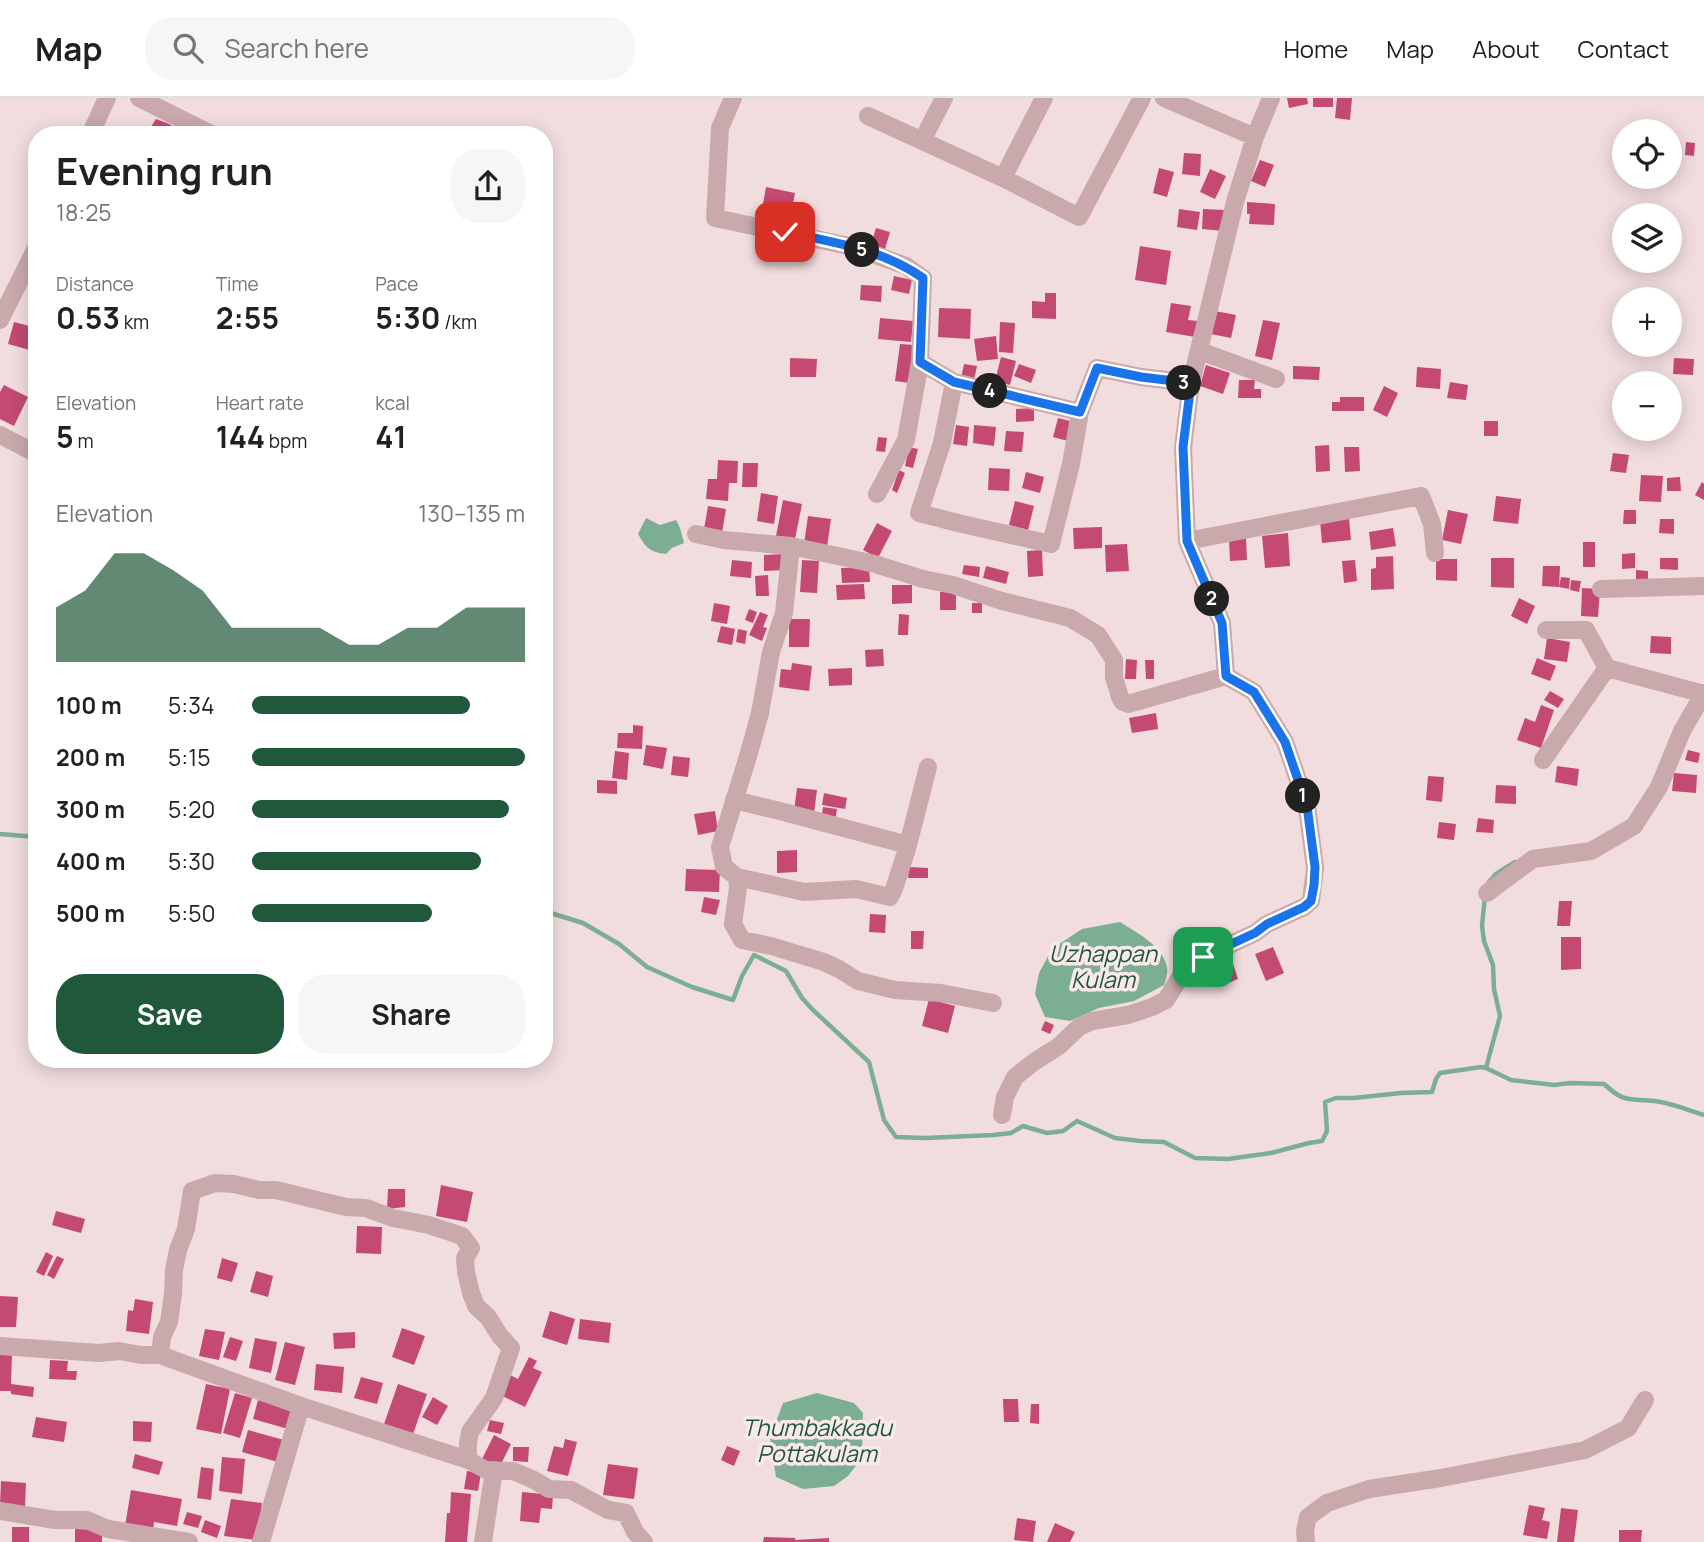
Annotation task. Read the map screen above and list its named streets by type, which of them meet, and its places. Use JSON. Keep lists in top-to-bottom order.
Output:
{
  "water": ["Uzhappan Kulam", "Thumbakkadu Pottakulam"],
  "page": {
    "header": "Map",
    "search": "Search here",
    "nav": [
      "Home",
      "Map",
      "About",
      "Contact"
    ],
    "map_buttons": ["+", "−"],
    "heading": ["Evening run", "18:25"],
    "pins": [
      "5",
      "3",
      "4",
      "2",
      "1"
    ],
    "stats": [
      ["Distance", "0.53 km"],
      ["Time", "2:55"],
      ["Pace", "5:30 /km"],
      ["Elevation", "5 m"],
      ["Heart rate", "144 bpm"],
      ["kcal", "41"]
    ],
    "chart": ["Elevation", "130–135 m"],
    "list": [
      {
        "name": "100 m",
        "note": "5:34"
      },
      {
        "name": "200 m",
        "note": "5:15"
      },
      {
        "name": "300 m",
        "note": "5:20"
      },
      {
        "name": "400 m",
        "note": "5:30"
      },
      {
        "name": "500 m",
        "note": "5:50"
      }
    ],
    "buttons": ["Save", "Share"]
  }
}
